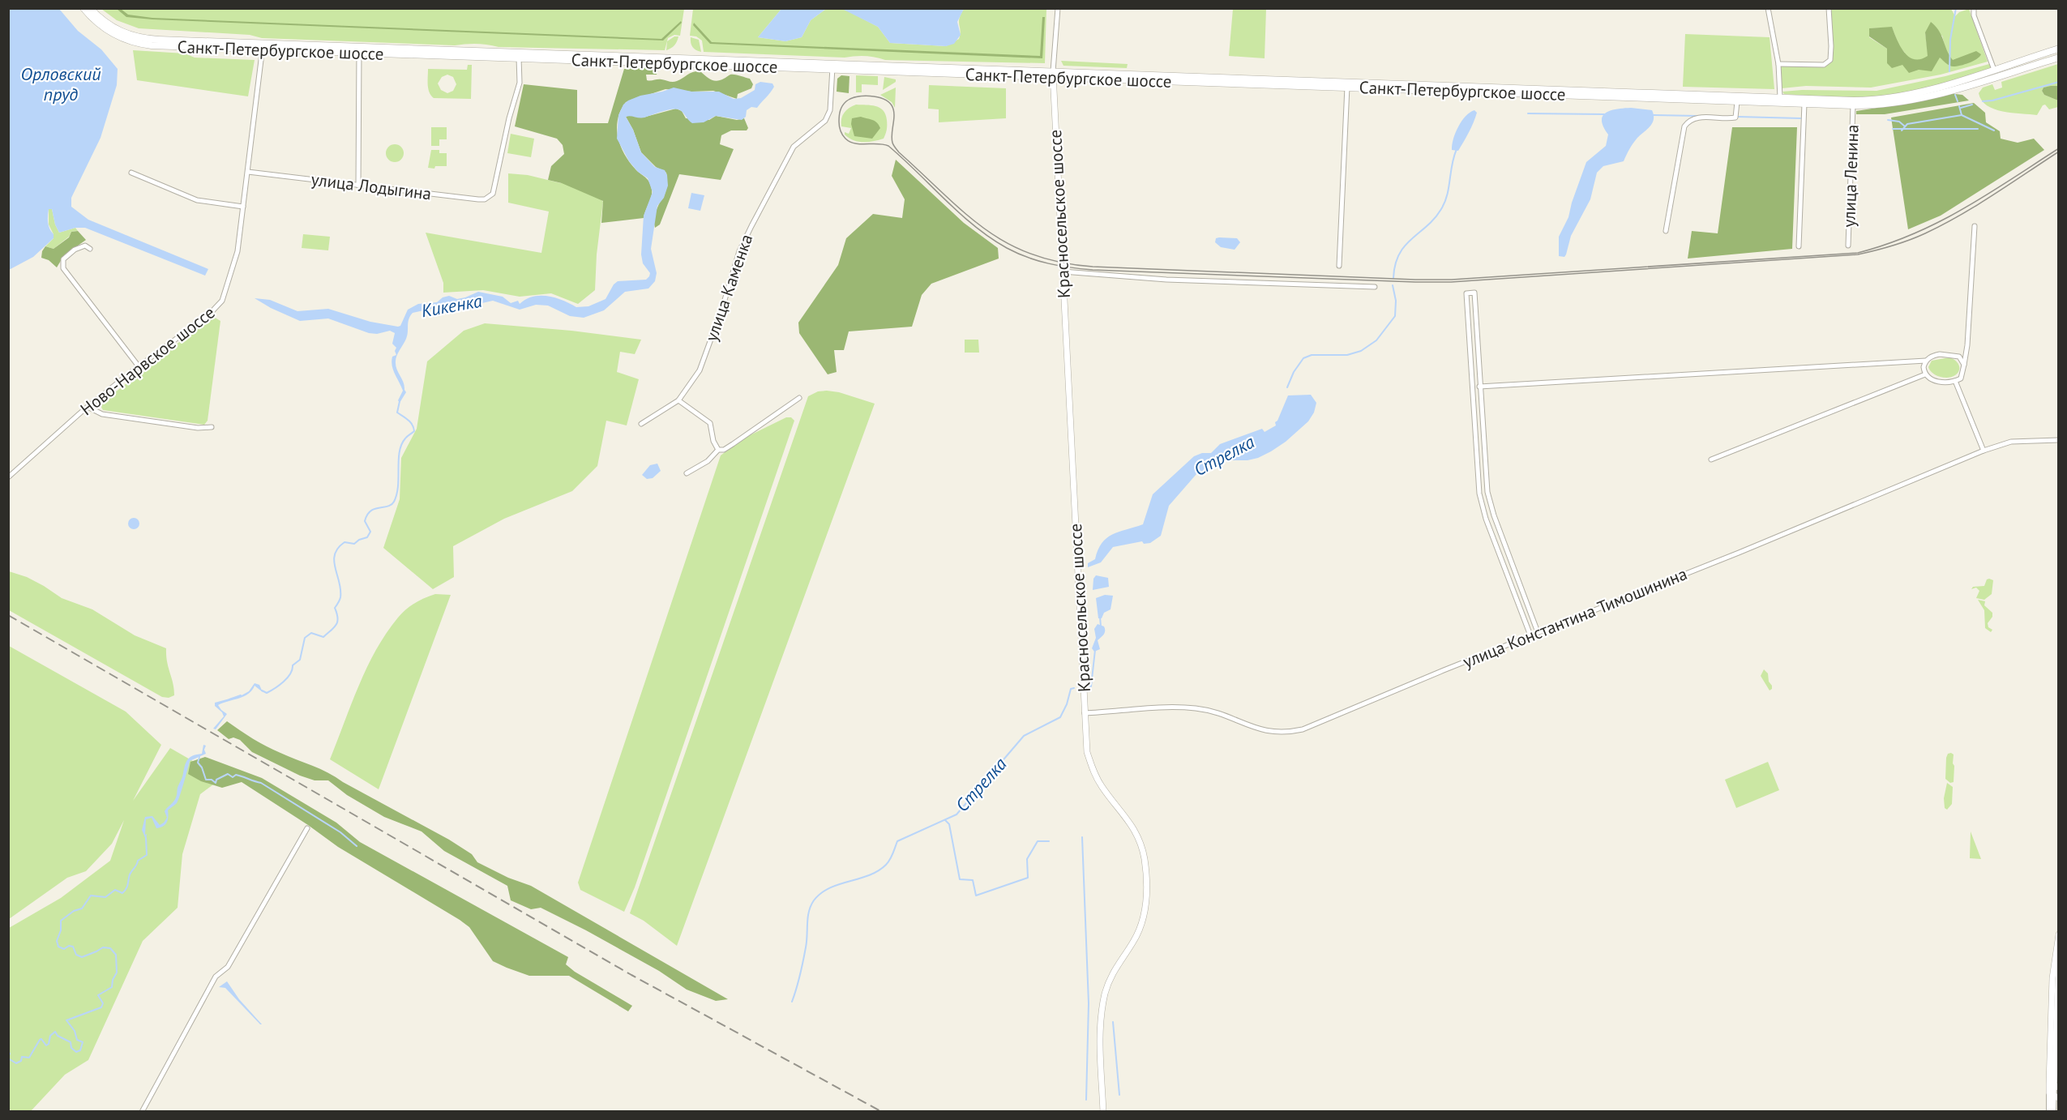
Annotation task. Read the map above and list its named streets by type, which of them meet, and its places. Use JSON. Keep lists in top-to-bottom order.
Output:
{
  "streets": {
    "main road": ["Санкт-Петербургское шоссе", "Красносельское шоссе"],
    "street": [
      "улица Ленина",
      "улица Лодыгина",
      "улица Каменка",
      "Ново-Нарвское шоссе",
      "улица Константина Тимошинина"
    ]
  },
  "crossings": [
    ["Санкт-Петербургское шоссе", "улица Ленина"],
    ["Санкт-Петербургское шоссе", "улица Лодыгина"],
    ["Санкт-Петербургское шоссе", "Красносельское шоссе"],
    ["Санкт-Петербургское шоссе", "улица Каменка"],
    ["Санкт-Петербургское шоссе", "Ново-Нарвское шоссе"],
    ["улица Лодыгина", "Ново-Нарвское шоссе"],
    ["Красносельское шоссе", "улица Константина Тимошинина"]
  ],
  "water": ["Орловский пруд", "Кикенка", "Стрелка"]
}
